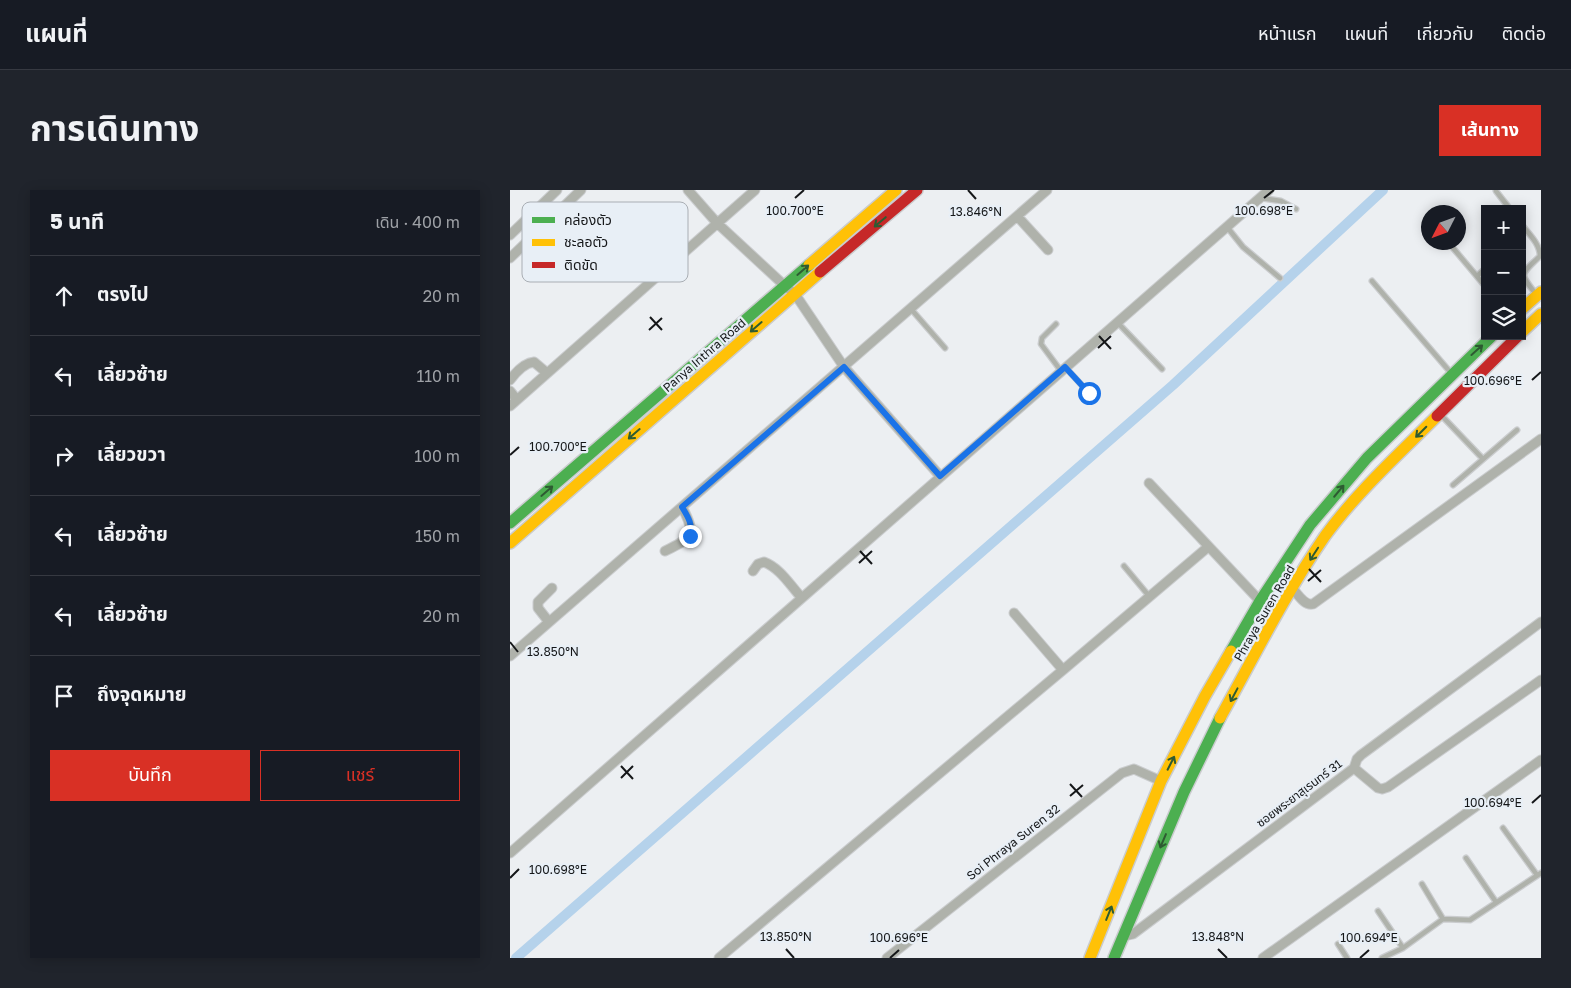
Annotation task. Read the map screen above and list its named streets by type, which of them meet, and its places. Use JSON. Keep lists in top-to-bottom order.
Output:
{
  "streets": {
    "street": [
      "Panya Inthra Road",
      "Phraya Suren Road",
      "ซอยพระยาสุเรนทร์ 31",
      "Soi Phraya Suren 32"
    ]
  },
  "crossings": [
    ["Phraya Suren Road", "ซอยพระยาสุเรนทร์ 31"],
    ["Phraya Suren Road", "Soi Phraya Suren 32"]
  ],
  "legend": ["คล่องตัว", "ชะลอตัว", "ติดขัด"],
  "north": "bottom left",
  "page": {
    "header": "แผนที่",
    "nav": [
      "หน้าแรก",
      "แผนที่",
      "เกี่ยวกับ",
      "ติดต่อ"
    ],
    "title": "การเดินทาง",
    "buttons": [
      "เส้นทาง",
      ["บันทึก", "แชร์"]
    ],
    "heading": ["5 นาที", "เดิน · 400 m"],
    "map_buttons": ["+", "−"],
    "list": [
      ["ตรงไป", "20 m"],
      ["เลี้ยวซ้าย", "110 m"],
      ["เลี้ยวขวา", "100 m"],
      ["เลี้ยวซ้าย", "150 m"],
      ["เลี้ยวซ้าย", "20 m"],
      "ถึงจุดหมาย"
    ]
  },
  "coordinates": [
    "100.700°E",
    "100.698°E",
    "13.846°N",
    "100.696°E",
    "13.850°N",
    "100.694°E",
    "13.848°N"
  ]
}
